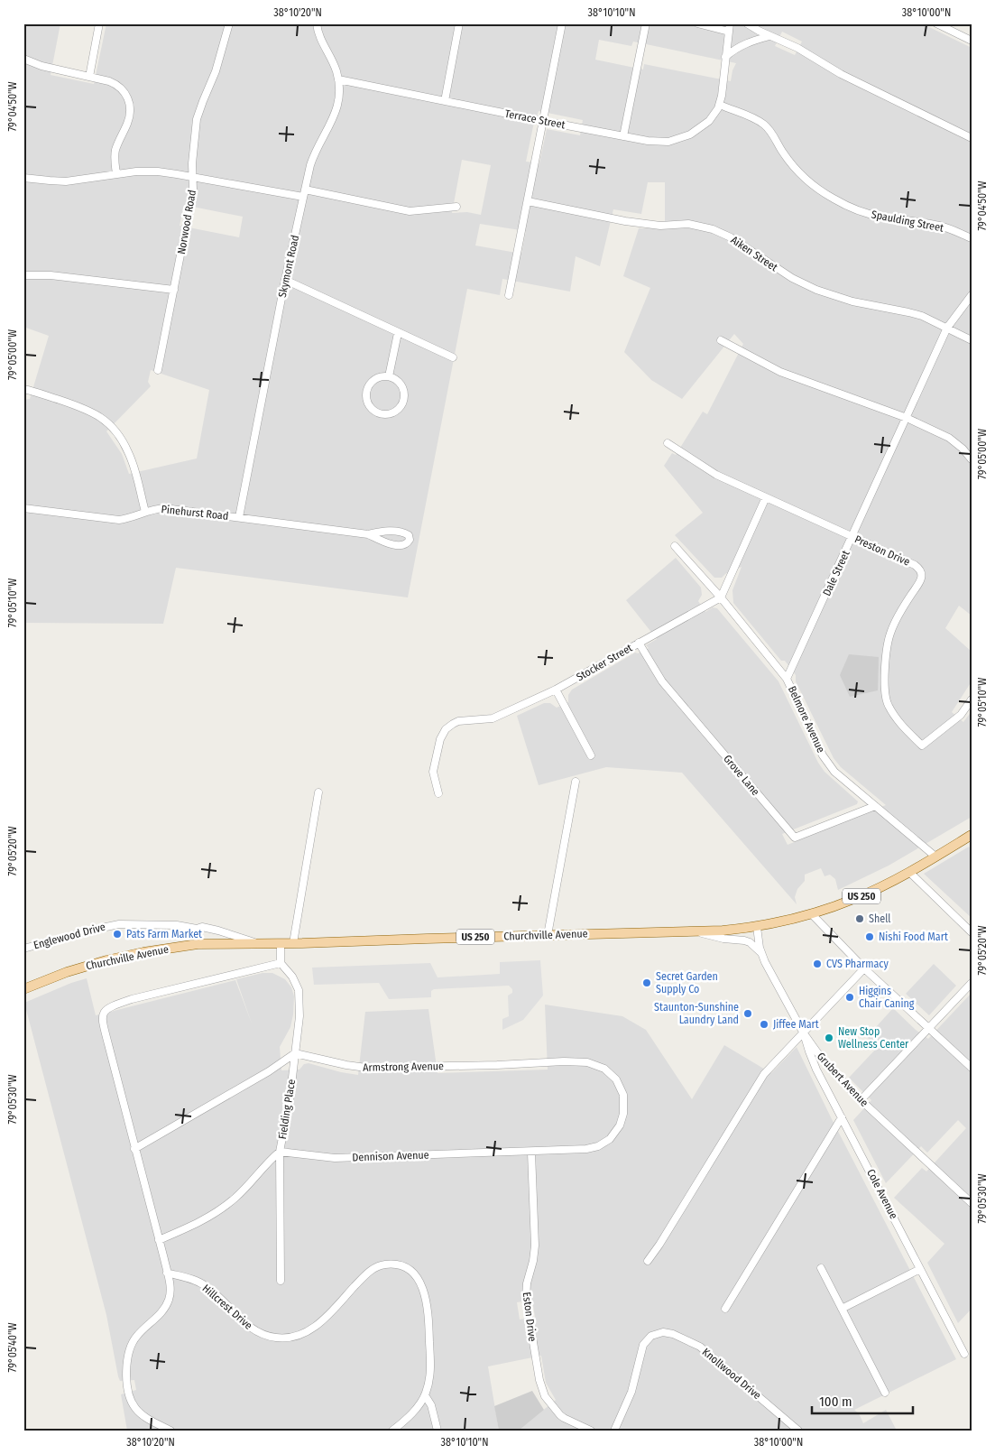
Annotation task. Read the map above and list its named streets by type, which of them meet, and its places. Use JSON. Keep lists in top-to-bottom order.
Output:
{
  "streets": {
    "main road": ["US 250", "Churchville Avenue"],
    "street": [
      "Terrace Street",
      "Spaulding Street",
      "Norwood Road",
      "Aiken Street",
      "Skymont Road",
      "Pinehurst Road",
      "Preston Drive",
      "Dale Street",
      "Stocker Street",
      "Belmore Avenue",
      "Grove Lane",
      "Englewood Drive",
      "Armstrong Avenue",
      "Grubert Avenue",
      "Fielding Place",
      "Dennison Avenue",
      "Cole Avenue",
      "Hillcrest Drive",
      "Eston Drive",
      "Knollwood Drive"
    ]
  },
  "crossings": [
    ["Terrace Street", "Spaulding Street"],
    ["Terrace Street", "Skymont Road"],
    ["Aiken Street", "Dale Street"],
    ["Skymont Road", "Pinehurst Road"],
    ["Preston Drive", "Dale Street"],
    ["Dale Street", "Belmore Avenue"],
    ["Stocker Street", "Belmore Avenue"],
    ["Stocker Street", "Grove Lane"],
    ["Belmore Avenue", "Grove Lane"],
    ["Belmore Avenue", "Churchville Avenue"],
    ["Churchville Avenue", "Englewood Drive"],
    ["Churchville Avenue", "Grubert Avenue"],
    ["Armstrong Avenue", "Fielding Place"],
    ["Armstrong Avenue", "Dennison Avenue"],
    ["Grubert Avenue", "Cole Avenue"],
    ["Fielding Place", "Dennison Avenue"],
    ["Dennison Avenue", "Eston Drive"]
  ],
  "places": [
    "Shell",
    "Pats Farm Market",
    "Nishi Food Mart",
    "CVS Pharmacy",
    "Secret Garden Supply Co",
    "Higgins Chair Caning",
    "Staunton-Sunshine Laundry Land",
    "Jiffee Mart",
    "New Stop Wellness Center"
  ],
  "scale_bar": "100 m",
  "coordinates": [
    "38°10'20\"N",
    "38°10'10\"N",
    "38°10'00\"N",
    "79°04'50\"W",
    "79°05'00\"W",
    "79°05'10\"W",
    "79°05'20\"W",
    "79°05'30\"W",
    "79°05'40\"W"
  ]
}
